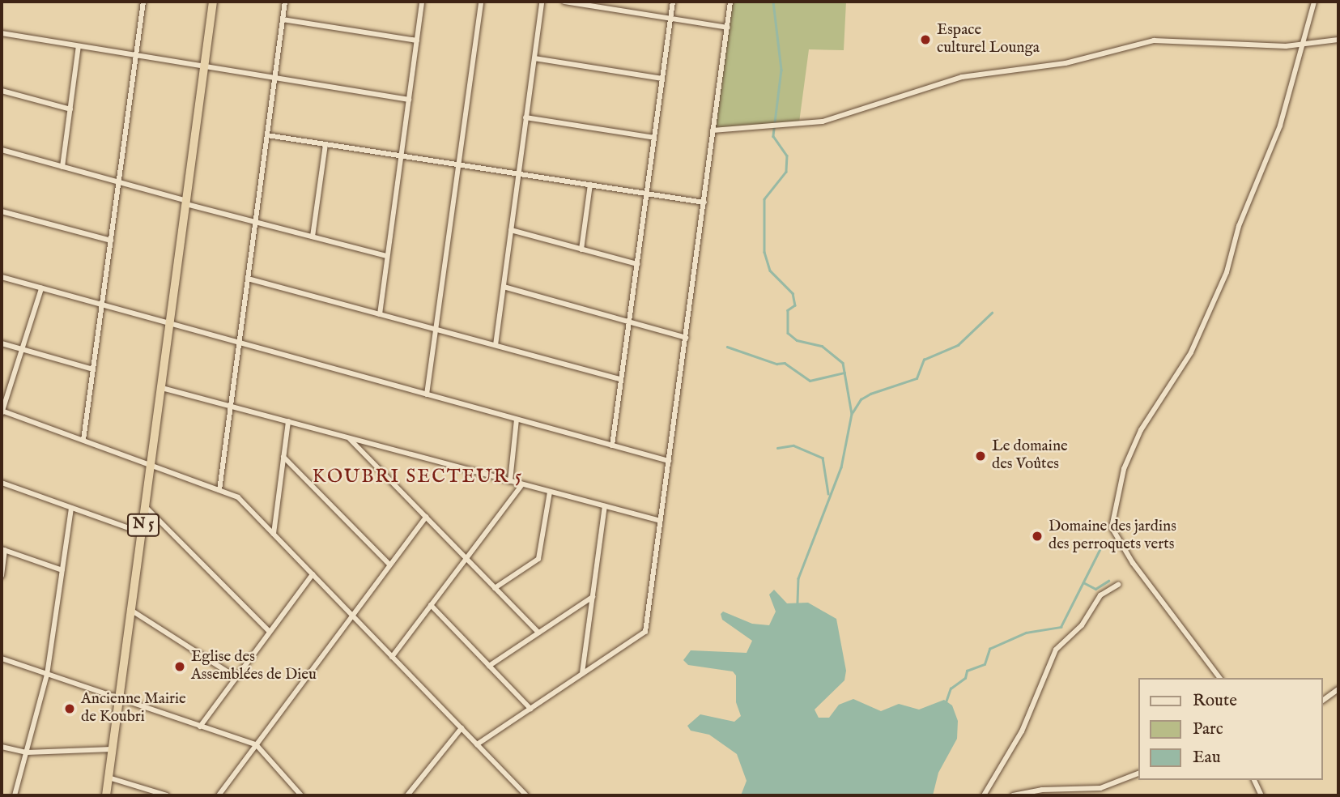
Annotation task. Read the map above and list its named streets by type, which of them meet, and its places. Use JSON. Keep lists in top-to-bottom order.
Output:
{
  "streets": {
    "highway": ["N 5"]
  },
  "districts": ["KOUBRI SECTEUR 5"],
  "places": [
    "Espace culturel Lounga",
    "Le domaine des Voûtes",
    "Domaine des jardins des perroquets verts",
    "Eglise des Assemblées de Dieu",
    "Ancienne Mairie de Koubri"
  ],
  "legend": ["Route", "Parc", "Eau"]
}
